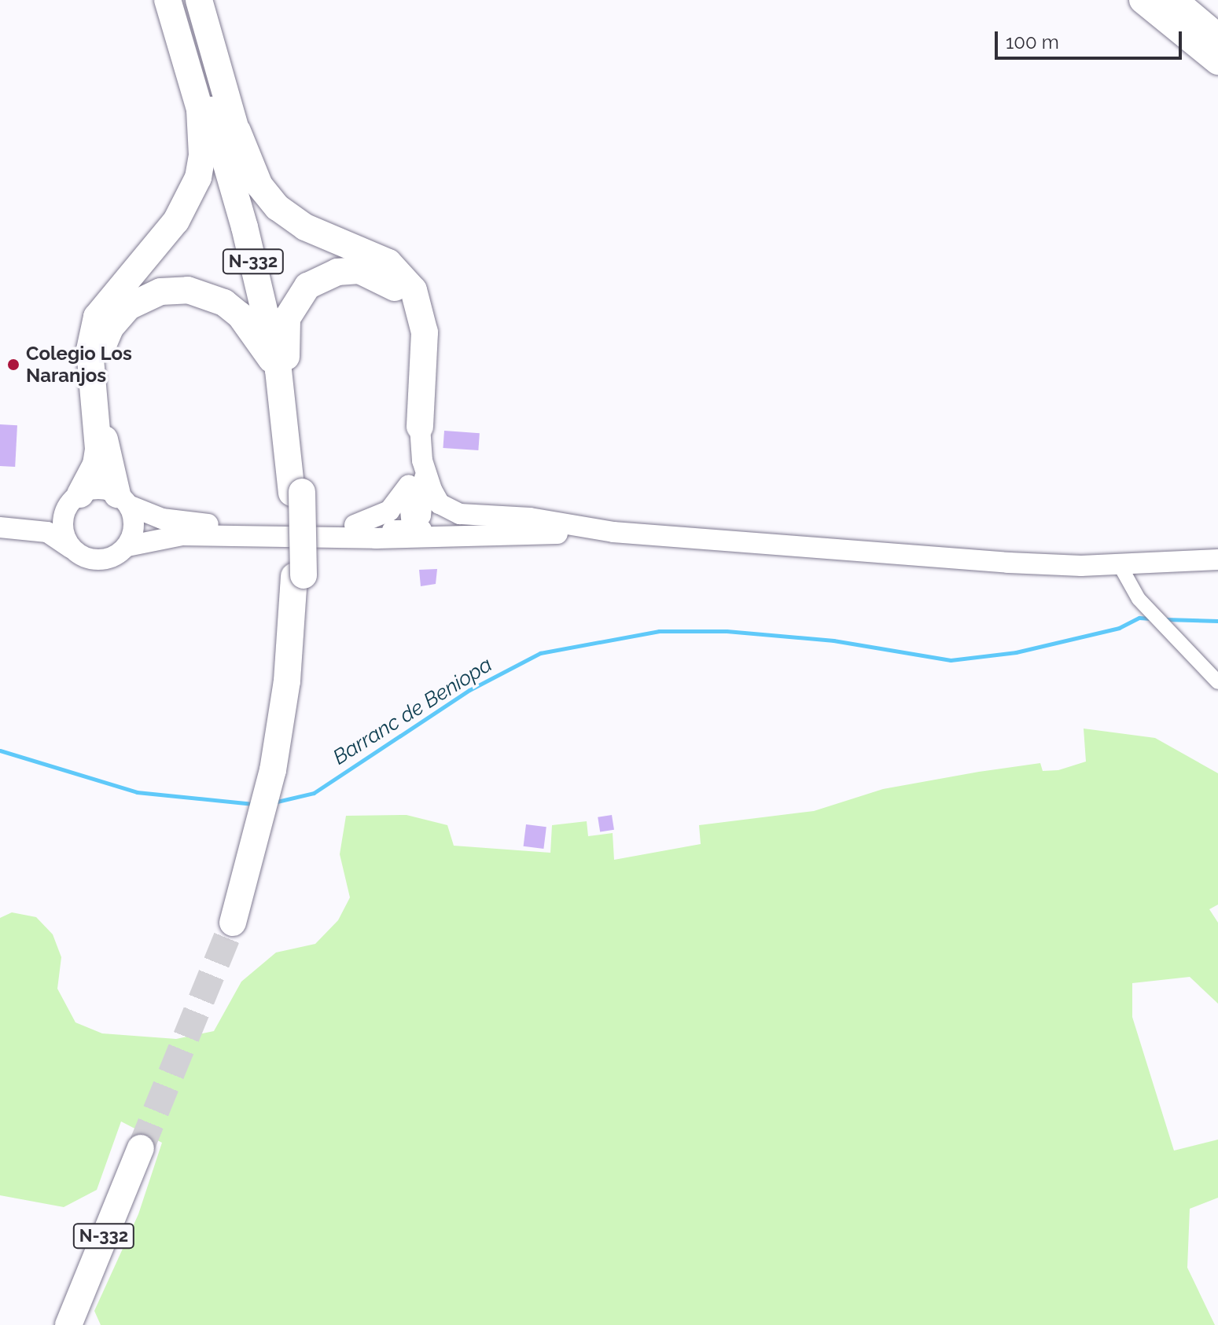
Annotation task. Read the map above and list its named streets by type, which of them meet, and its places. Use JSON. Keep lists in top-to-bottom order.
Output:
{
  "streets": {
    "highway": ["N-332"]
  },
  "water": ["Barranc de Beniopa"],
  "places": ["Colegio Los Naranjos"],
  "scale_bar": "100 m"
}
